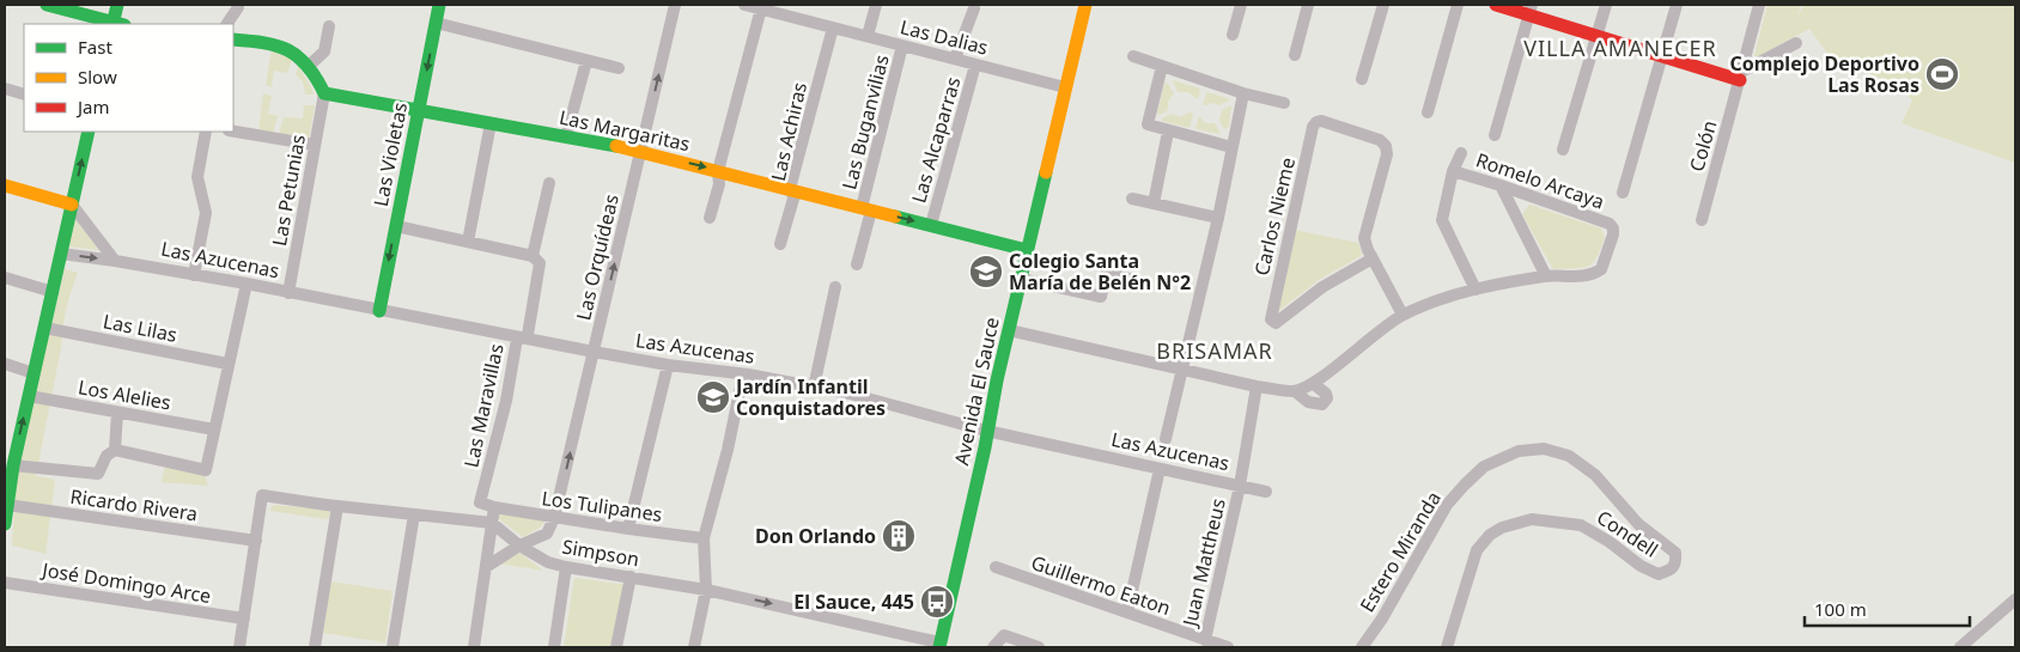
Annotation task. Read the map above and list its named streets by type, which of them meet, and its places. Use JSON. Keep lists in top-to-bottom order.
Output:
{
  "streets": {
    "street": [
      "Las Dalias",
      "Las Buganvilias",
      "Las Margaritas",
      "Las Achiras",
      "Las Alcaparras",
      "Colón",
      "Las Violetas",
      "Romelo Arcaya",
      "Las Petunias",
      "Carlos Nieme",
      "Las Orquídeas",
      "Las Azucenas",
      "Las Lilas",
      "Avenida El Sauce",
      "Los Alelies",
      "Las Maravillas",
      "Ricardo Rivera",
      "Los Tulipanes",
      "Condell",
      "Estero Miranda",
      "Simpson",
      "Juan Mattheus",
      "José Domingo Arce",
      "Guillermo Eaton"
    ]
  },
  "crossings": [
    ["Las Dalias", "Las Buganvilias"],
    ["Las Dalias", "Las Achiras"],
    ["Las Dalias", "Las Alcaparras"],
    ["Las Dalias", "Avenida El Sauce"],
    ["Las Buganvilias", "Las Margaritas"],
    ["Las Margaritas", "Las Achiras"],
    ["Las Margaritas", "Las Alcaparras"],
    ["Las Margaritas", "Las Violetas"],
    ["Las Margaritas", "Las Petunias"],
    ["Las Margaritas", "Las Orquídeas"],
    ["Las Margaritas", "Avenida El Sauce"],
    ["Las Violetas", "Las Azucenas"],
    ["Las Petunias", "Las Azucenas"],
    ["Las Orquídeas", "Las Azucenas"],
    ["Las Orquídeas", "Los Tulipanes"],
    ["Las Azucenas", "Avenida El Sauce"],
    ["Las Azucenas", "Las Maravillas"],
    ["Las Azucenas", "Juan Mattheus"],
    ["Avenida El Sauce", "Simpson"],
    ["Las Maravillas", "Los Tulipanes"],
    ["Condell", "Estero Miranda"],
    ["Juan Mattheus", "Guillermo Eaton"]
  ],
  "one_way": ["Las Violetas", "Simpson"],
  "districts": ["VILLA AMANECER", "BRISAMAR"],
  "places": {
    "sports": ["Complejo Deportivo Las Rosas"],
    "school or university": ["Colegio Santa María de Belén N°2", "Jardín Infantil Conquistadores"],
    "building": ["Don Orlando"],
    "bus stop": ["El Sauce, 445"]
  },
  "legend": ["Fast", "Slow", "Jam"],
  "scale_bar": "100 m"
}
